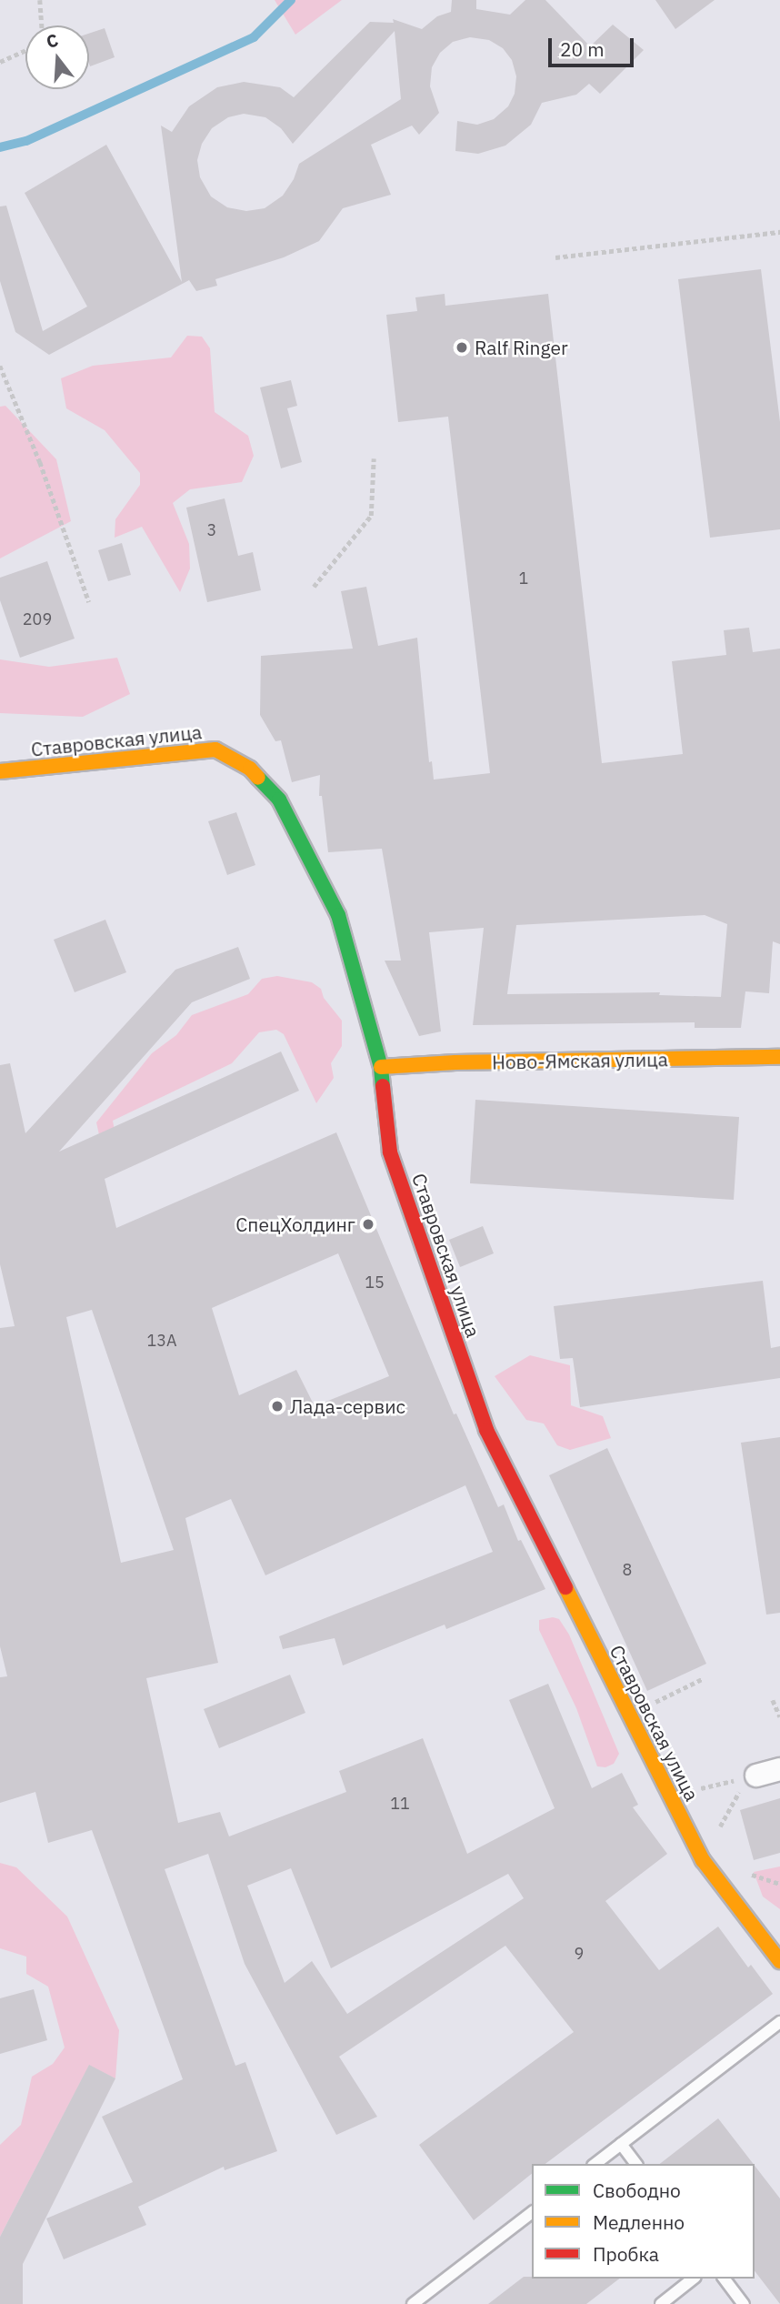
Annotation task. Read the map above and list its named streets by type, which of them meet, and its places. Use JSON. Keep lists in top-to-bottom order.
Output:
{
  "streets": {
    "street": ["Ставровская улица", "Ново-Ямская улица"]
  },
  "crossings": [
    ["Ставровская улица", "Ново-Ямская улица"]
  ],
  "places": ["Ralf Ringer", "СпецХолдинг", "Лада-сервис"],
  "house_numbers": [
    "3",
    "1",
    "209",
    "15",
    "13А",
    "8",
    "11",
    "9"
  ],
  "legend": ["Свободно", "Медленно", "Пробка"],
  "scale_bar": "20 m",
  "north": "top"
}
